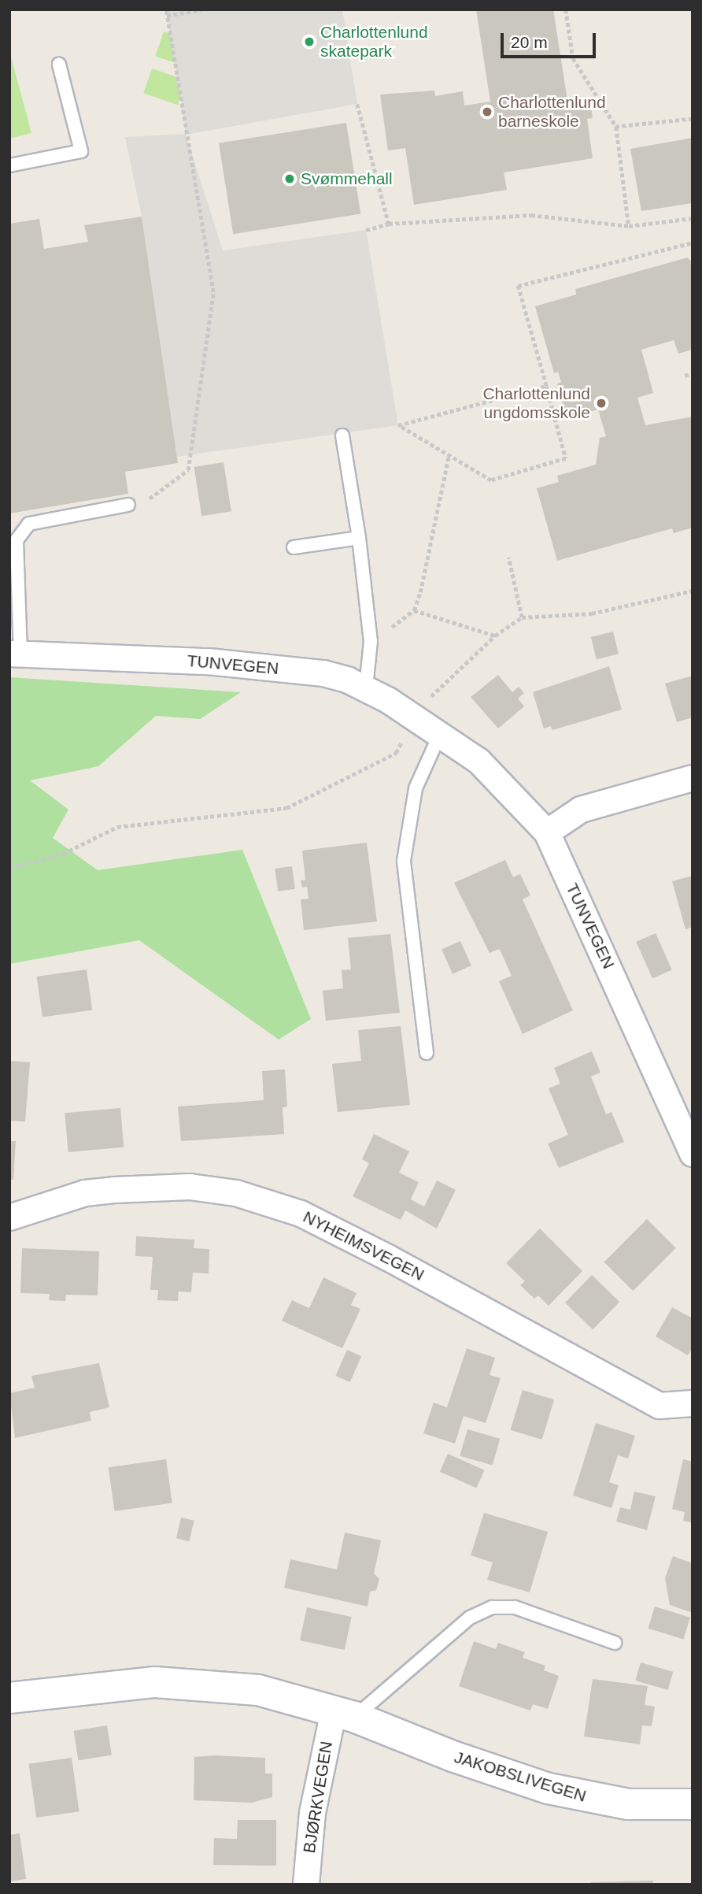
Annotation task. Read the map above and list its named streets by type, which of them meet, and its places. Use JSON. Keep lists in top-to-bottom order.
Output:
{
  "streets": {
    "street": [
      "TUNVEGEN",
      "NYHEIMSVEGEN",
      "JAKOBSLIVEGEN",
      "BJØRKVEGEN"
    ]
  },
  "crossings": [
    ["JAKOBSLIVEGEN", "BJØRKVEGEN"]
  ],
  "places": [
    "Charlottenlund skatepark",
    "Charlottenlund barneskole",
    "Svømmehall",
    "Charlottenlund ungdomsskole"
  ],
  "scale_bar": "20 m"
}
